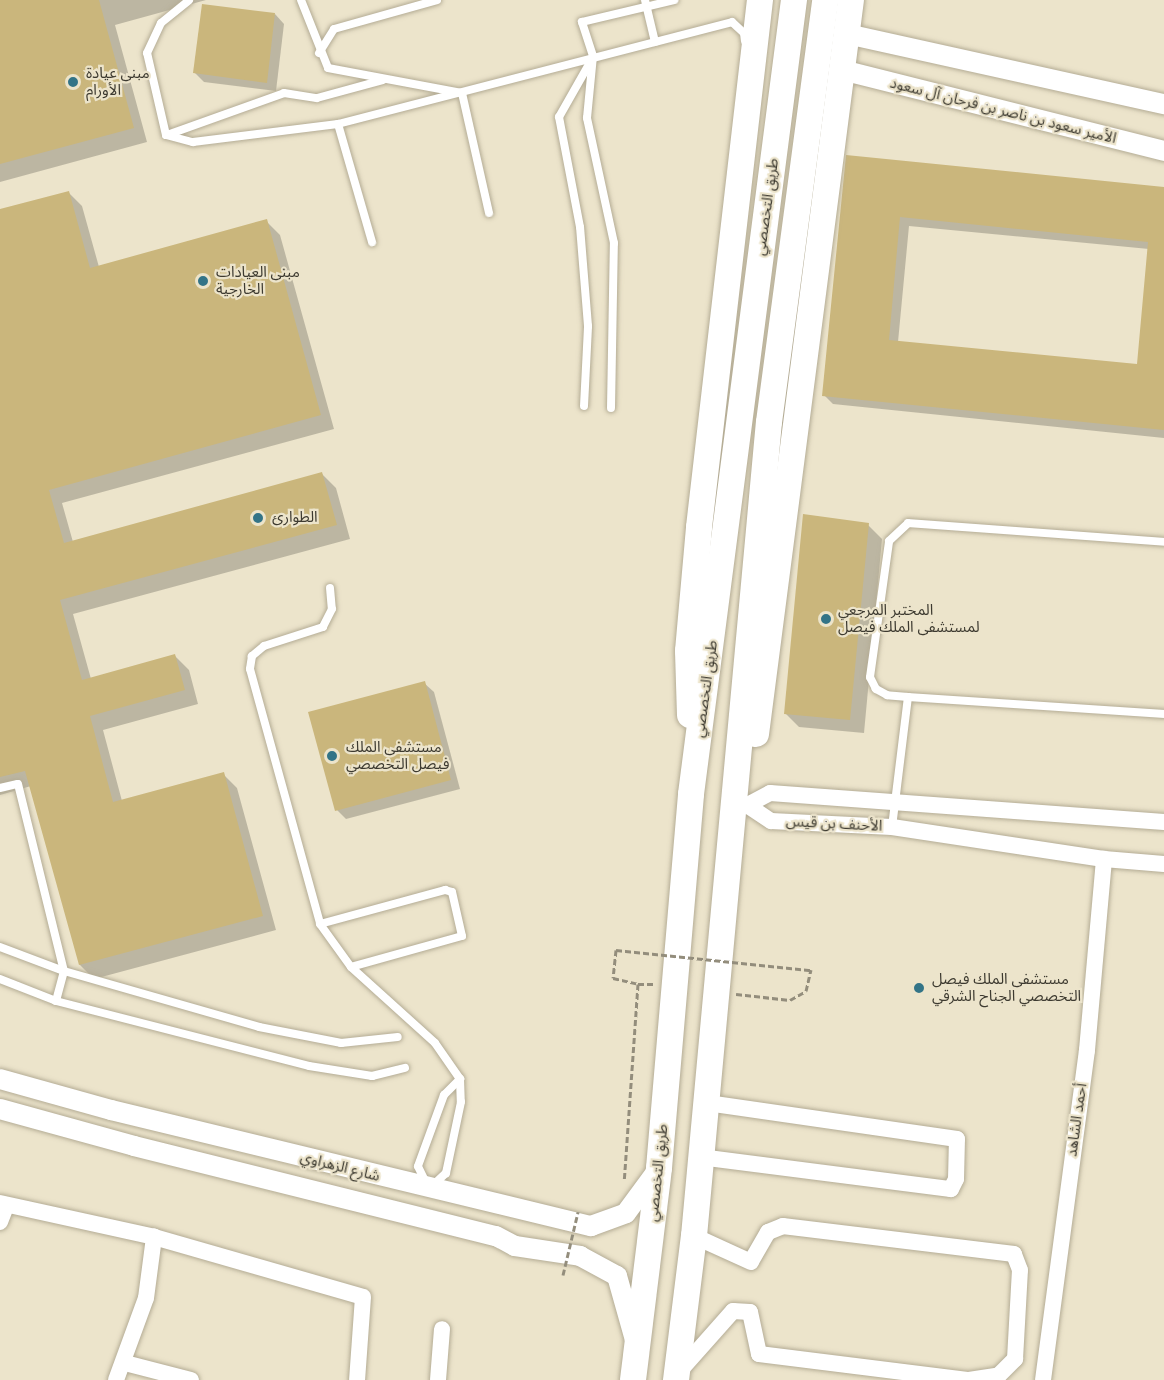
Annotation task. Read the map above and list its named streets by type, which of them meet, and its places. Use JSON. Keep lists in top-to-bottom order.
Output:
{
  "streets": {
    "main road": ["طريق التخصصي"],
    "street": [
      "الأمير سعود بن ناصر بن فرحان آل سعود",
      "الأحنف بن قيس",
      "أحمد الشاهد",
      "شارع الزهراوي"
    ]
  },
  "crossings": [
    ["طريق التخصصي", "شارع الزهراوي"],
    ["الأحنف بن قيس", "أحمد الشاهد"]
  ],
  "places": [
    "مبنى عيادة الأورام",
    "مبنى العيادات الخارجية",
    "الطوارئ",
    "المختبر المرجعي لمستشفى الملك فيصل",
    "مستشفى الملك فيصل التخصصي",
    "مستشفى الملك فيصل التخصصي الجناح الشرقي"
  ]
}
